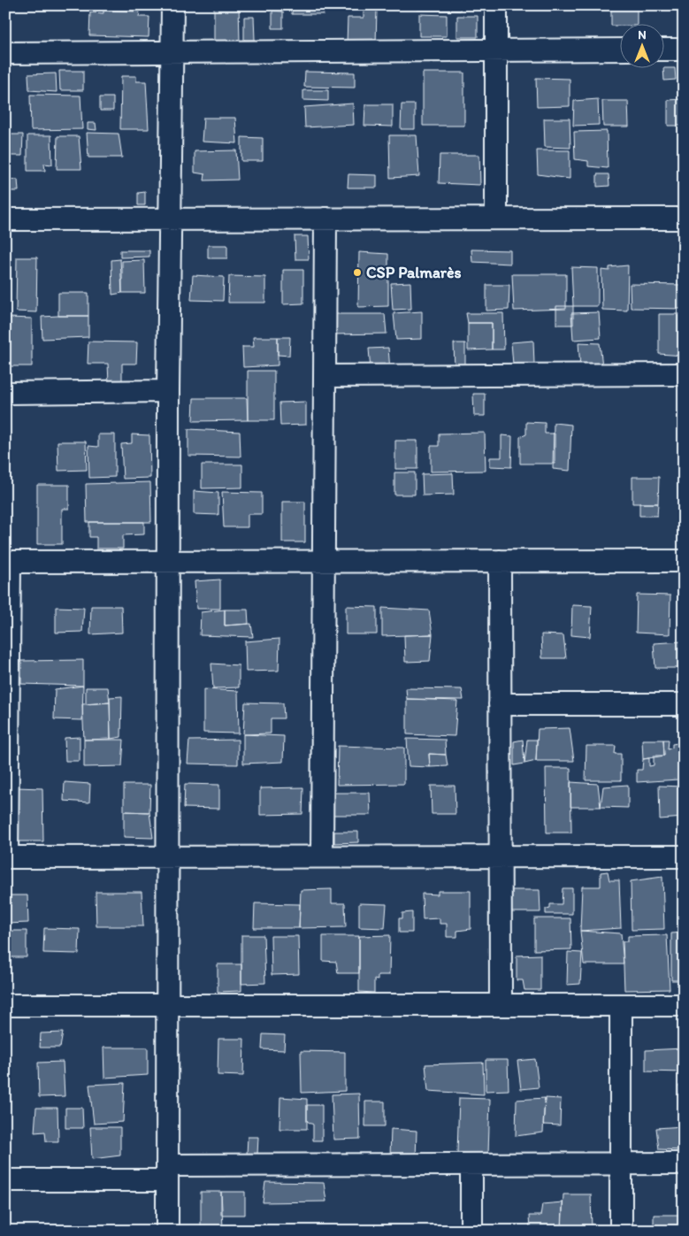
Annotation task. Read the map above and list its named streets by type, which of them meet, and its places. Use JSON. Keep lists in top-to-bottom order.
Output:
{
  "places": ["CSP Palmarès"],
  "north": "top"
}
